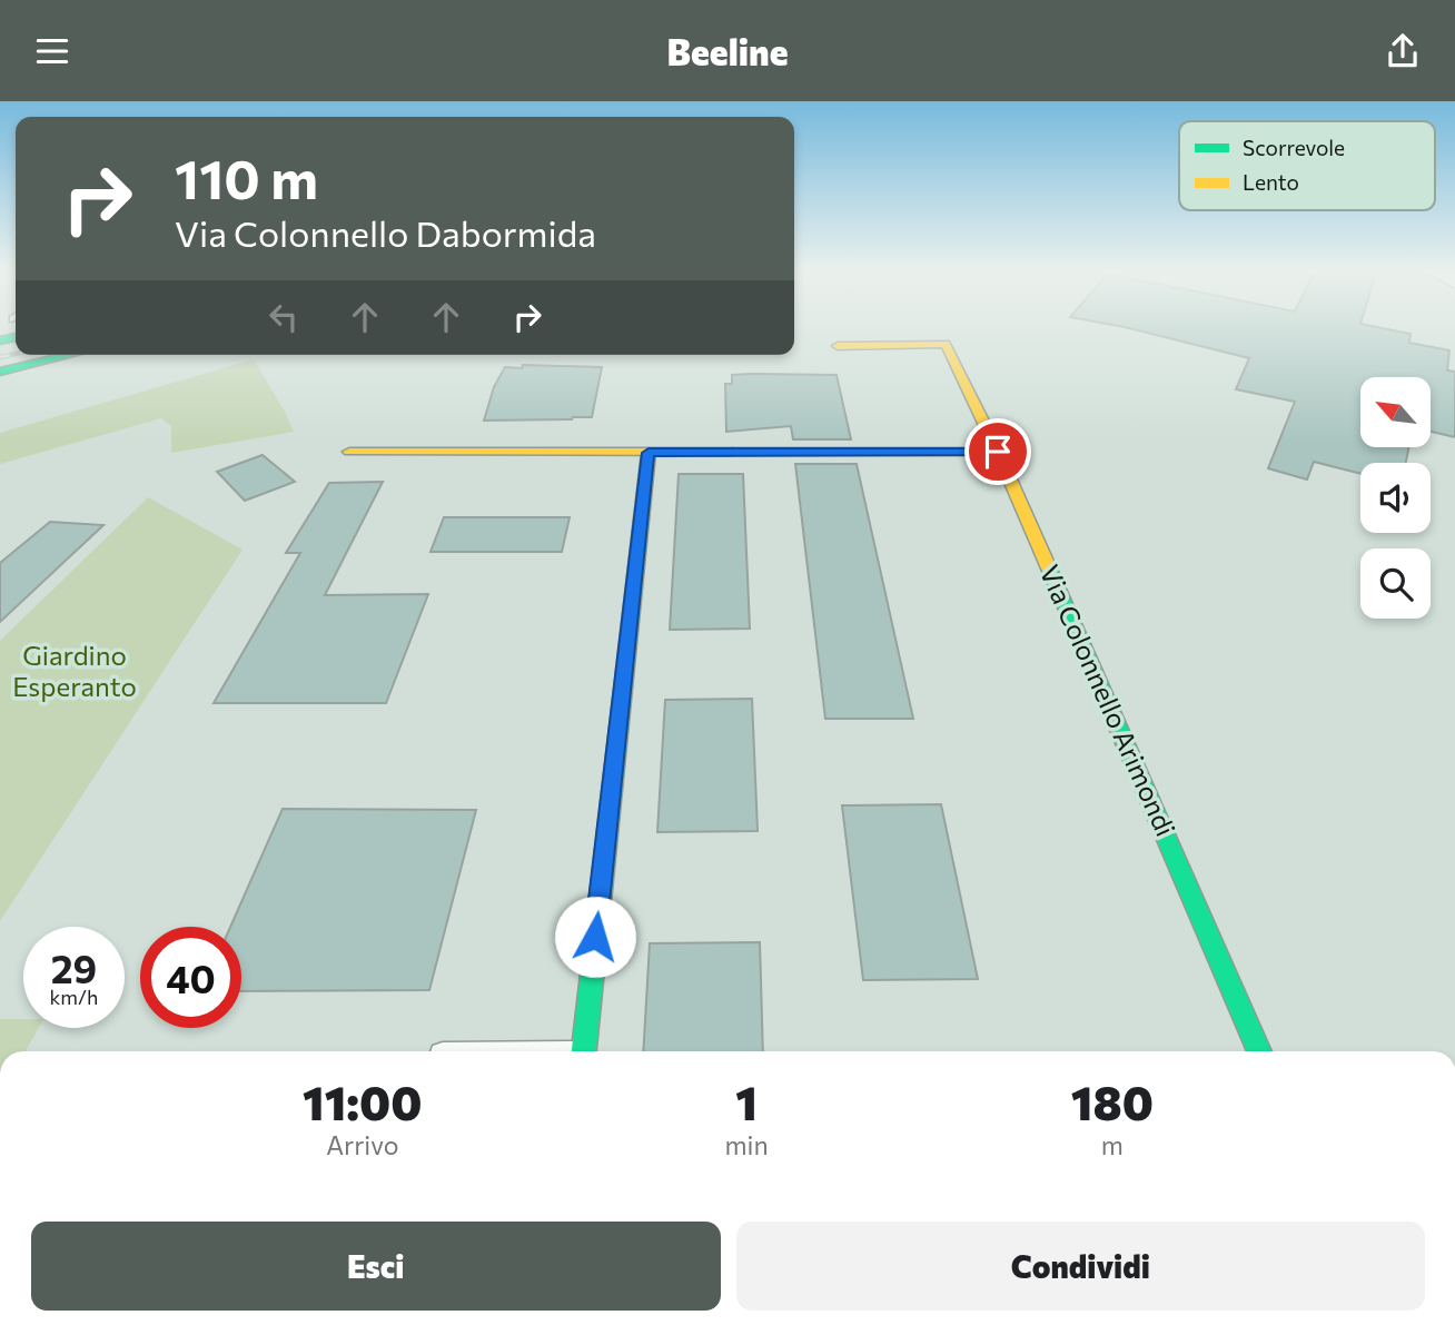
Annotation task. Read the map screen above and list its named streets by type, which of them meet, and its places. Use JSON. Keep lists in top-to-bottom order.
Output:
{
  "streets": {
    "street": ["Via Colonnello Arimondi"]
  },
  "parks": ["Giardino Esperanto"],
  "legend": ["Scorrevole", "Lento"],
  "north": "top left",
  "page": {
    "header": "Beeline",
    "turn": ["110 m", "Via Colonnello Dabormida"],
    "speed": "29 km/h",
    "limit": "40",
    "eta": [
      "11:00",
      "Arrivo",
      "1",
      "min",
      "180",
      "m"
    ],
    "buttons": ["Esci", "Condividi"]
  }
}
